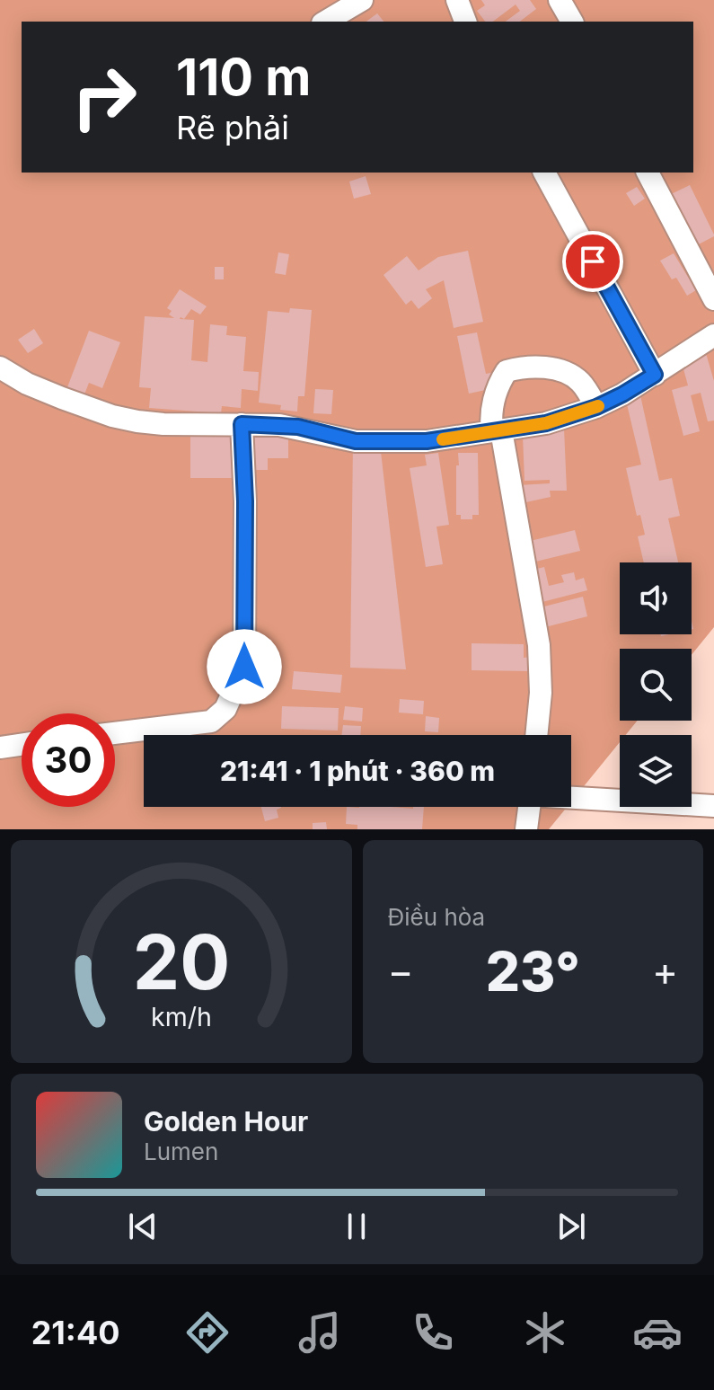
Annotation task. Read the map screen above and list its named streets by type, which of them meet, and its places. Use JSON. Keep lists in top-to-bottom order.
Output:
{
  "page": {
    "turn": ["110 m", "Rẽ phải"],
    "limit": "30",
    "trip": "21:41 · 1 phút · 360 m",
    "tile": "Điều hòa",
    "heat": ["−", "23°", "+"],
    "song": ["Golden Hour", "Lumen"],
    "tabs": "21:40",
    "gauge": ["20", "km/h"]
  }
}
